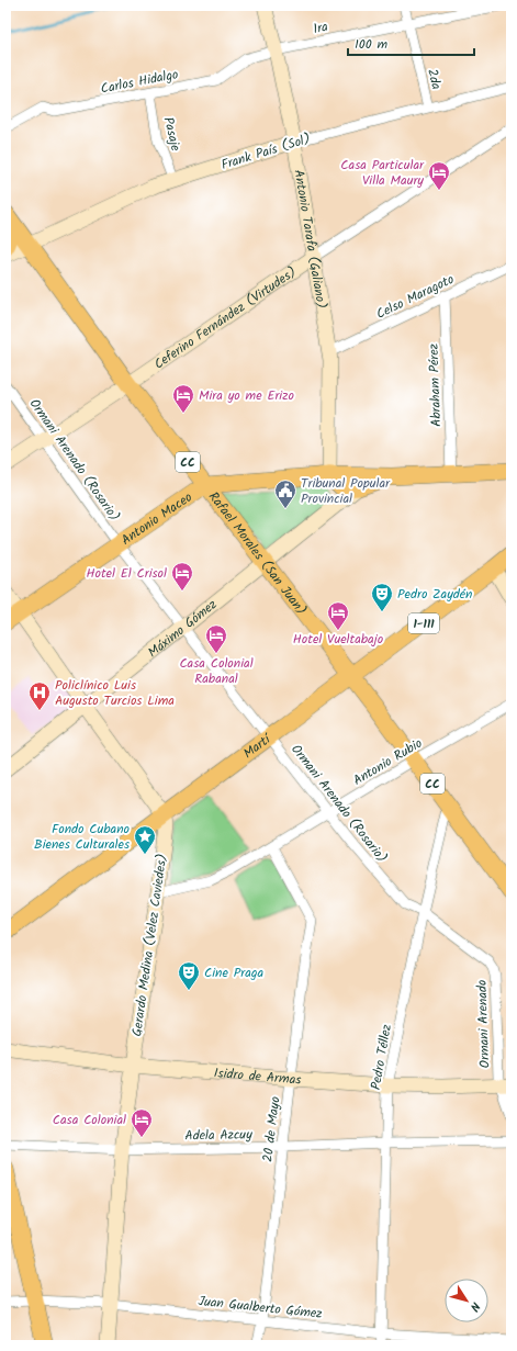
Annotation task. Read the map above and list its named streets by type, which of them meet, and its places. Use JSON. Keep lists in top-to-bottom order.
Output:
{
  "streets": {
    "main road": [
      "CC",
      "Antonio Maceo",
      "Rafael Morales (San Juan)",
      "1-111",
      "Martí"
    ],
    "street": [
      "1ra",
      "2da",
      "Carlos Hidalgo",
      "Pasaje",
      "Frank País (Sol)",
      "Antonio Tarafa (Galiano)",
      "Celso Maragoto",
      "Ceferino Fernández (Virtudes)",
      "Abraham Pérez",
      "Ormani Arenado (Rosario)",
      "Máximo Gómez",
      "Antonio Rubio",
      "Gerardo Medina (Velez Caviedes)",
      "Ormani Arenado",
      "Pedro Téllez",
      "Isidro de Armas",
      "20 de Mayo",
      "Adela Azcuy",
      "Juan Gualberto Gómez"
    ]
  },
  "crossings": [
    ["1ra", "2da"],
    ["1ra", "Carlos Hidalgo"],
    ["1ra", "Antonio Tarafa (Galiano)"],
    ["2da", "Frank País (Sol)"],
    ["Carlos Hidalgo", "Pasaje"],
    ["Carlos Hidalgo", "Antonio Tarafa (Galiano)"],
    ["Pasaje", "Frank País (Sol)"],
    ["Frank País (Sol)", "Antonio Tarafa (Galiano)"],
    ["Frank País (Sol)", "Rafael Morales (San Juan)"],
    ["Antonio Tarafa (Galiano)", "Celso Maragoto"],
    ["Antonio Tarafa (Galiano)", "Ceferino Fernández (Virtudes)"],
    ["Antonio Tarafa (Galiano)", "Antonio Maceo"],
    ["Celso Maragoto", "Abraham Pérez"],
    ["Ceferino Fernández (Virtudes)", "Ormani Arenado (Rosario)"],
    ["Ceferino Fernández (Virtudes)", "Rafael Morales (San Juan)"],
    ["Abraham Pérez", "Antonio Maceo"],
    ["Ormani Arenado (Rosario)", "Antonio Maceo"],
    ["Ormani Arenado (Rosario)", "Máximo Gómez"],
    ["Ormani Arenado (Rosario)", "Martí"],
    ["Ormani Arenado (Rosario)", "Antonio Rubio"],
    ["Ormani Arenado (Rosario)", "Ormani Arenado"],
    ["Ormani Arenado (Rosario)", "Pedro Téllez"],
    ["CC", "Rafael Morales (San Juan)"],
    ["Antonio Maceo", "Rafael Morales (San Juan)"],
    ["Antonio Maceo", "Máximo Gómez"],
    ["Rafael Morales (San Juan)", "Máximo Gómez"],
    ["Rafael Morales (San Juan)", "Martí"],
    ["Rafael Morales (San Juan)", "Antonio Rubio"],
    ["Rafael Morales (San Juan)", "Pedro Téllez"],
    ["Martí", "Gerardo Medina (Velez Caviedes)"],
    ["Antonio Rubio", "Gerardo Medina (Velez Caviedes)"],
    ["Antonio Rubio", "20 de Mayo"],
    ["Gerardo Medina (Velez Caviedes)", "Isidro de Armas"],
    ["Gerardo Medina (Velez Caviedes)", "Adela Azcuy"],
    ["Gerardo Medina (Velez Caviedes)", "Juan Gualberto Gómez"],
    ["Ormani Arenado", "Pedro Téllez"],
    ["Ormani Arenado", "Isidro de Armas"],
    ["Pedro Téllez", "Isidro de Armas"],
    ["Pedro Téllez", "Adela Azcuy"],
    ["Pedro Téllez", "Juan Gualberto Gómez"],
    ["Isidro de Armas", "20 de Mayo"],
    ["20 de Mayo", "Adela Azcuy"],
    ["20 de Mayo", "Juan Gualberto Gómez"]
  ],
  "places": {
    "hotel": [
      "Casa Particular Villa Maury",
      "Mira yo me Erizo",
      "Hotel El Crisol",
      "Hotel Vueltabajo",
      "Casa Colonial Rabanal",
      "Casa Colonial"
    ],
    "public building": ["Tribunal Popular Provincial"],
    "theatre": ["Pedro Zaydén", "Cine Praga"],
    "hospital": ["Policlínico Luis Augusto Turcios Lima"],
    "place": ["Fondo Cubano Bienes Culturales"]
  },
  "scale_bar": "100 m",
  "north": "bottom right"
}
